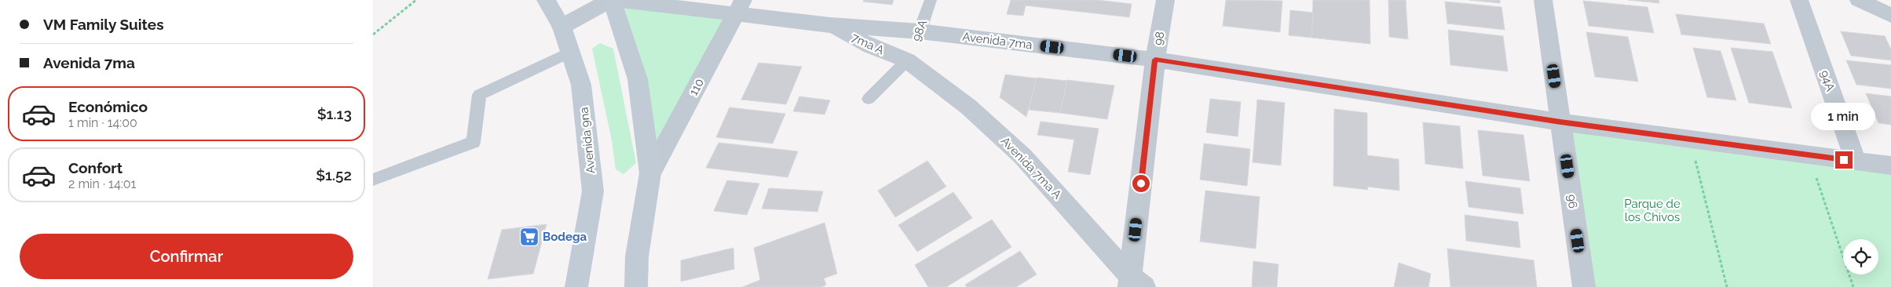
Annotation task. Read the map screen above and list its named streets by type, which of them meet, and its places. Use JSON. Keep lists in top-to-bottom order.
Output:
{
  "streets": {
    "main road": ["Avenida 9na"],
    "street": [
      "98A",
      "98",
      "Avenida 7ma",
      "7ma A",
      "94A",
      "110",
      "Avenida 7ma A",
      "96"
    ]
  },
  "crossings": [
    ["98A", "Avenida 7ma"],
    ["98A", "7ma A"],
    ["98A", "Avenida 7ma A"],
    ["98", "Avenida 7ma"],
    ["98", "Avenida 7ma A"],
    ["Avenida 7ma", "7ma A"],
    ["Avenida 7ma", "94A"],
    ["Avenida 7ma", "110"],
    ["Avenida 7ma", "96"],
    ["7ma A", "Avenida 7ma A"]
  ],
  "parks": ["Parque de los Chivos"],
  "places": {
    "supermarket": ["Bodega"]
  },
  "page": {
    "banner": ["VM Family Suites", "Avenida 7ma"],
    "list": [
      {
        "name": "Económico",
        "note": "1 min · 14:00",
        "value": "$1.13"
      },
      {
        "name": "Confort",
        "note": "2 min · 14:01",
        "value": "$1.52"
      }
    ],
    "bubble": "1 min",
    "buttons": "Confirmar"
  }
}
